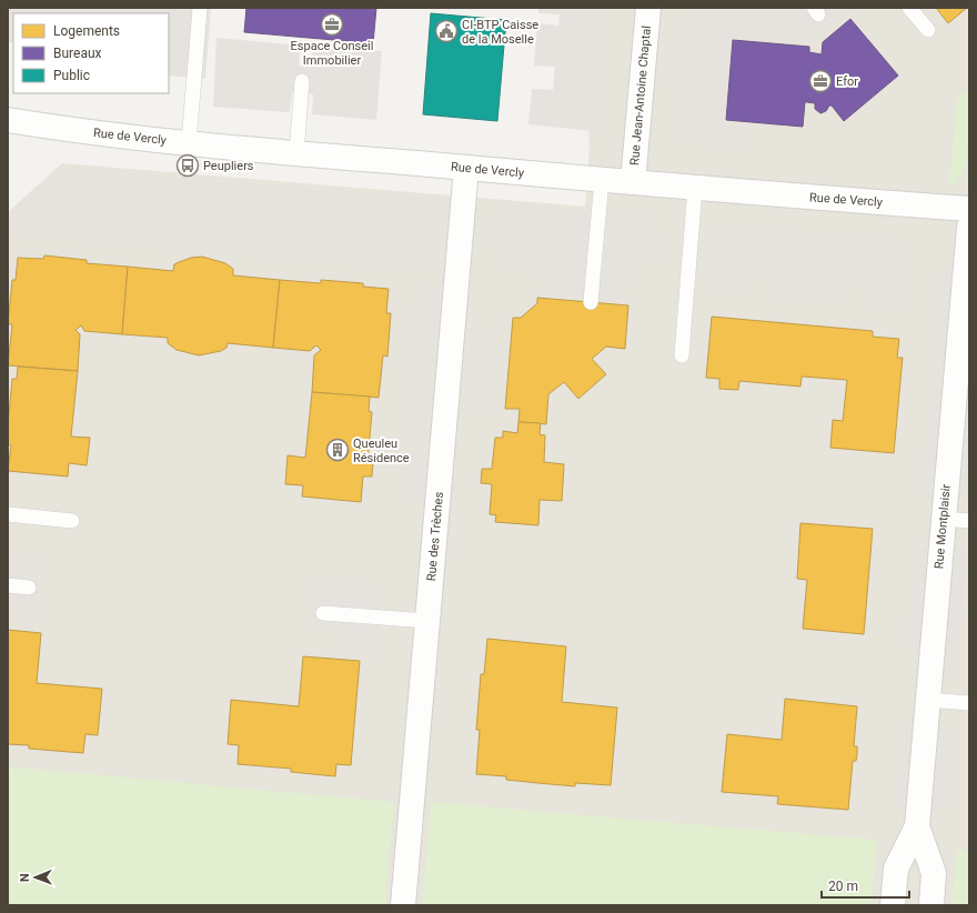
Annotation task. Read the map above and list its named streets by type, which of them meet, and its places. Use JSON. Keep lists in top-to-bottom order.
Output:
{
  "streets": {
    "street": [
      "Rue Jean-Antoine Chaptal",
      "Rue de Vercly",
      "Rue Montplaisir",
      "Rue des Trèches"
    ]
  },
  "crossings": [
    ["Rue Jean-Antoine Chaptal", "Rue de Vercly"],
    ["Rue de Vercly", "Rue des Trèches"]
  ],
  "places": {
    "office": ["Espace Conseil Immobilier", "Efor"],
    "public building": ["CI-BTP Caisse de la Moselle"],
    "bus stop": ["Peupliers"],
    "building": ["Queuleu Résidence"]
  },
  "legend": ["Logements", "Bureaux", "Public"],
  "scale_bar": "20 m",
  "north": "left"
}
